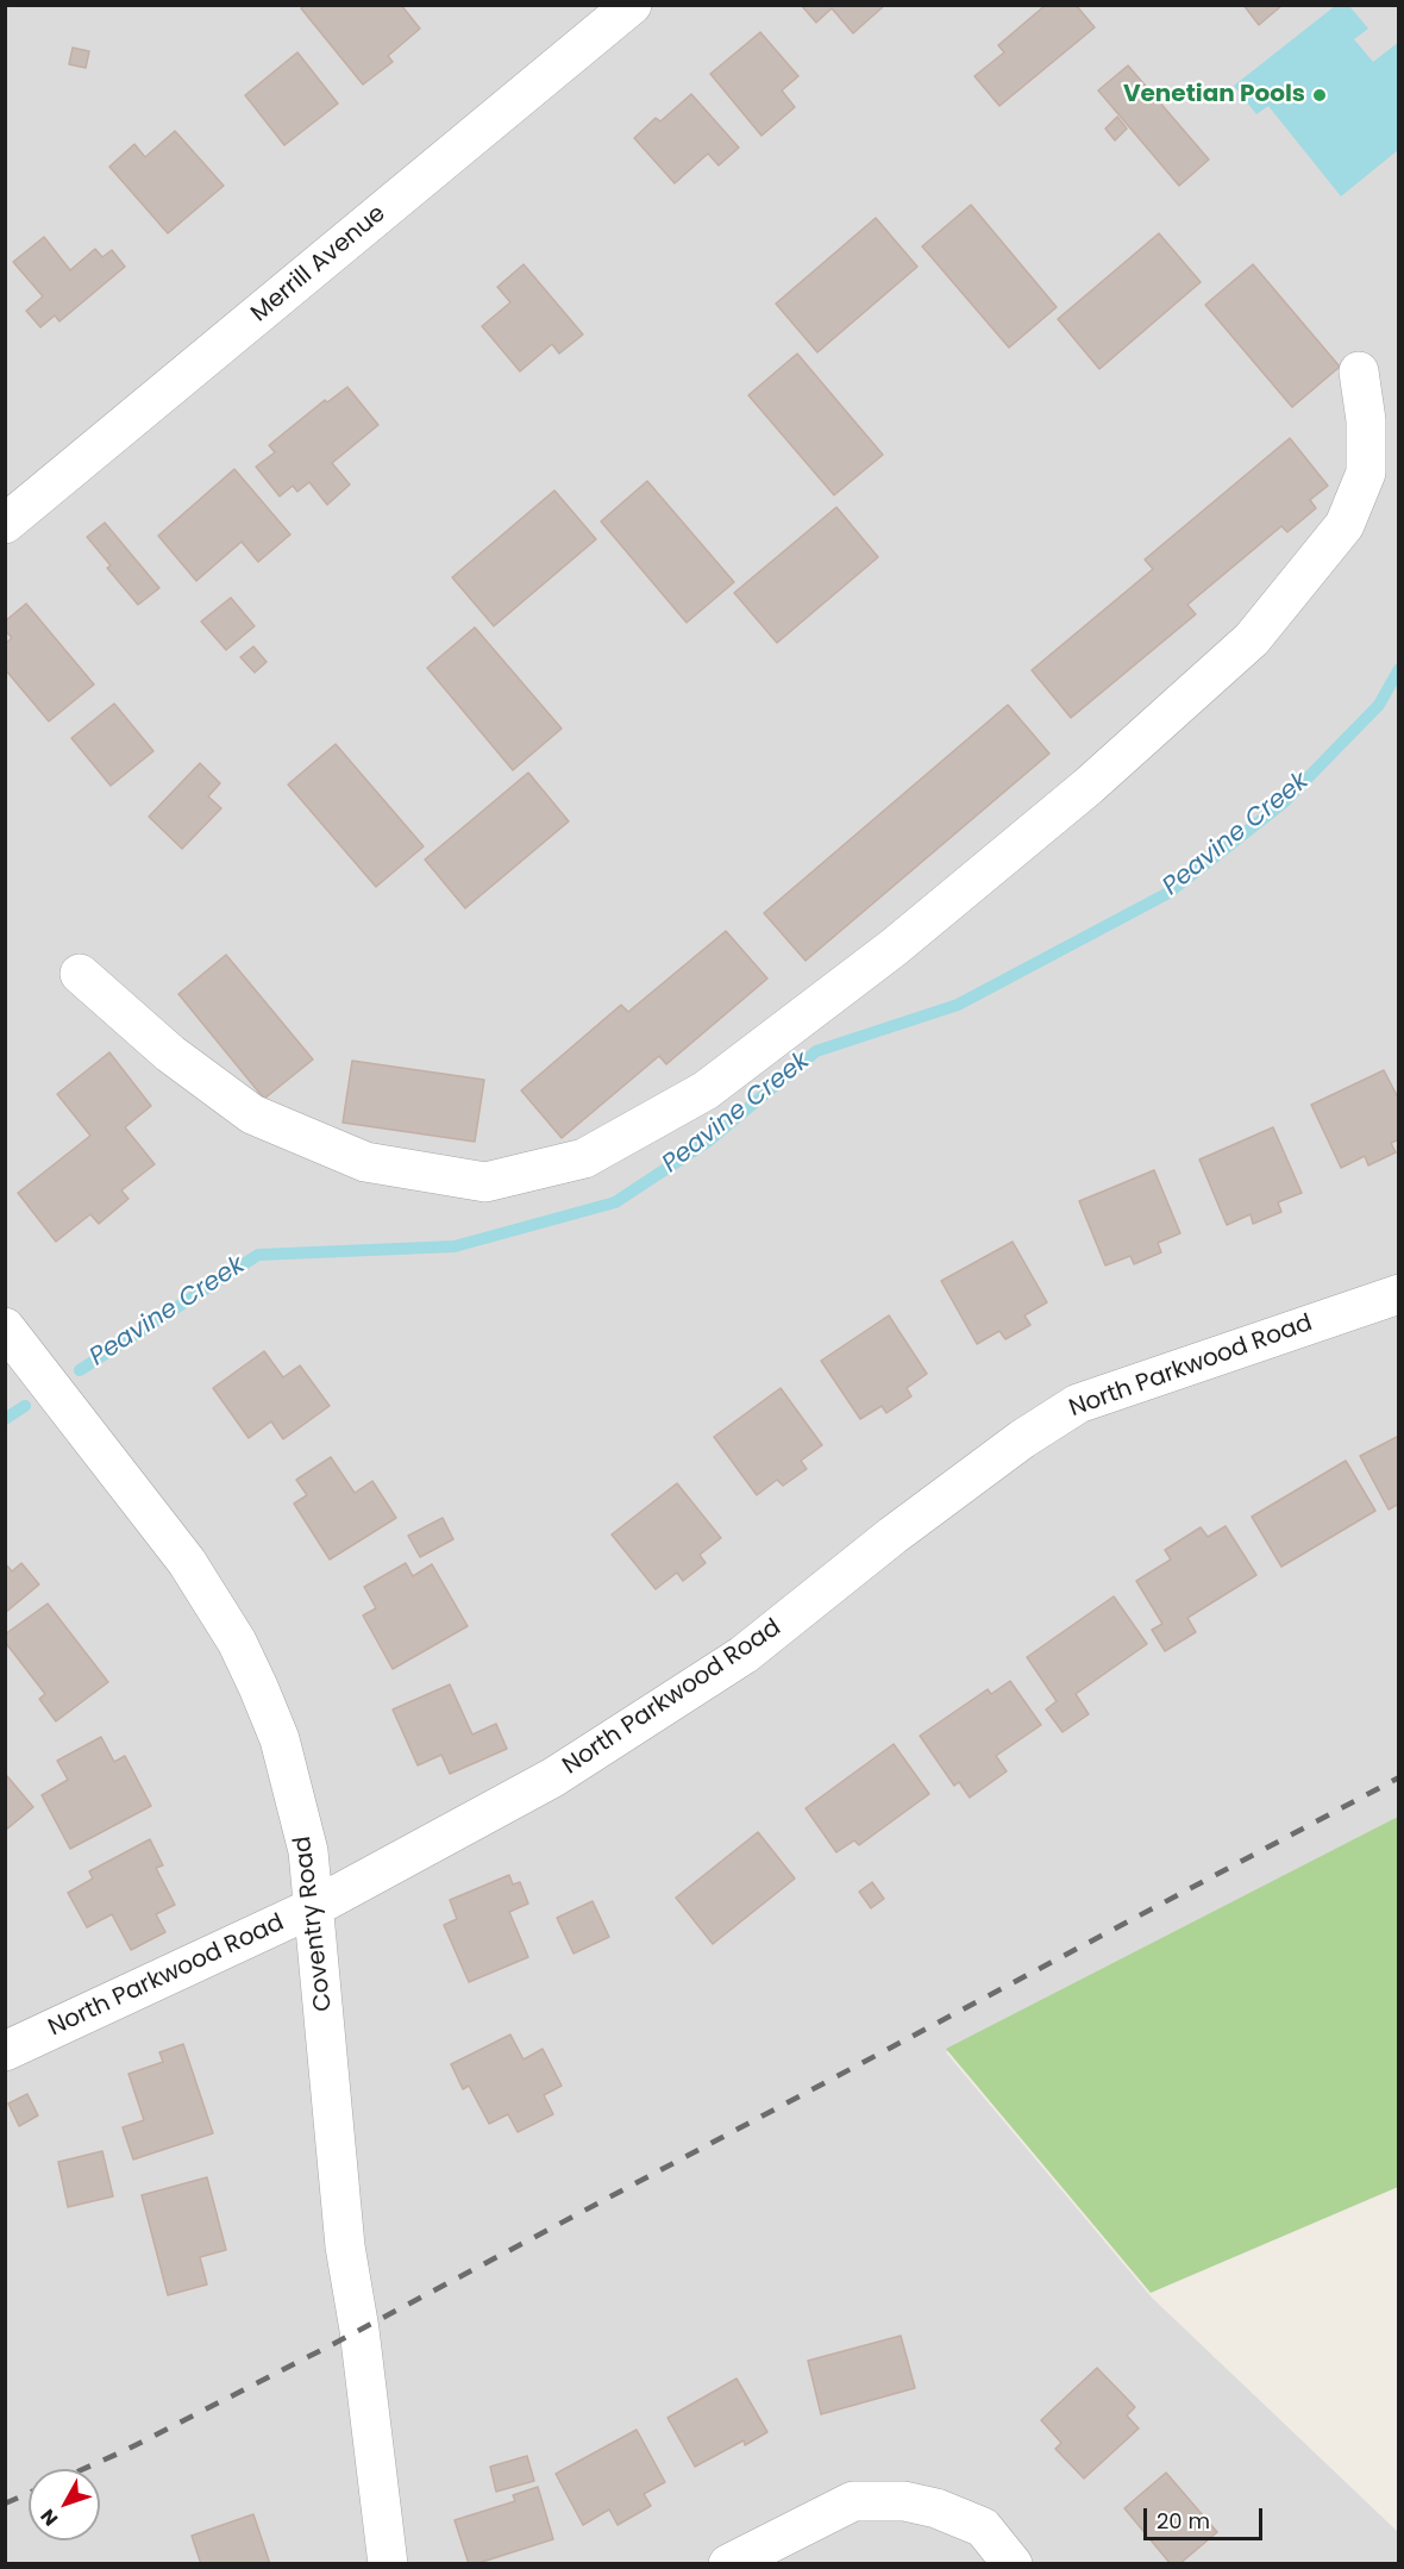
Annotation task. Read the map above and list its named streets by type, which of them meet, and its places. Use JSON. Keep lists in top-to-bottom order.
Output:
{
  "streets": {
    "street": ["Merrill Avenue", "North Parkwood Road", "Coventry Road"]
  },
  "crossings": [
    ["North Parkwood Road", "Coventry Road"]
  ],
  "water": ["Peavine Creek"],
  "places": ["Venetian Pools"],
  "scale_bar": "20 m",
  "north": "bottom left"
}
